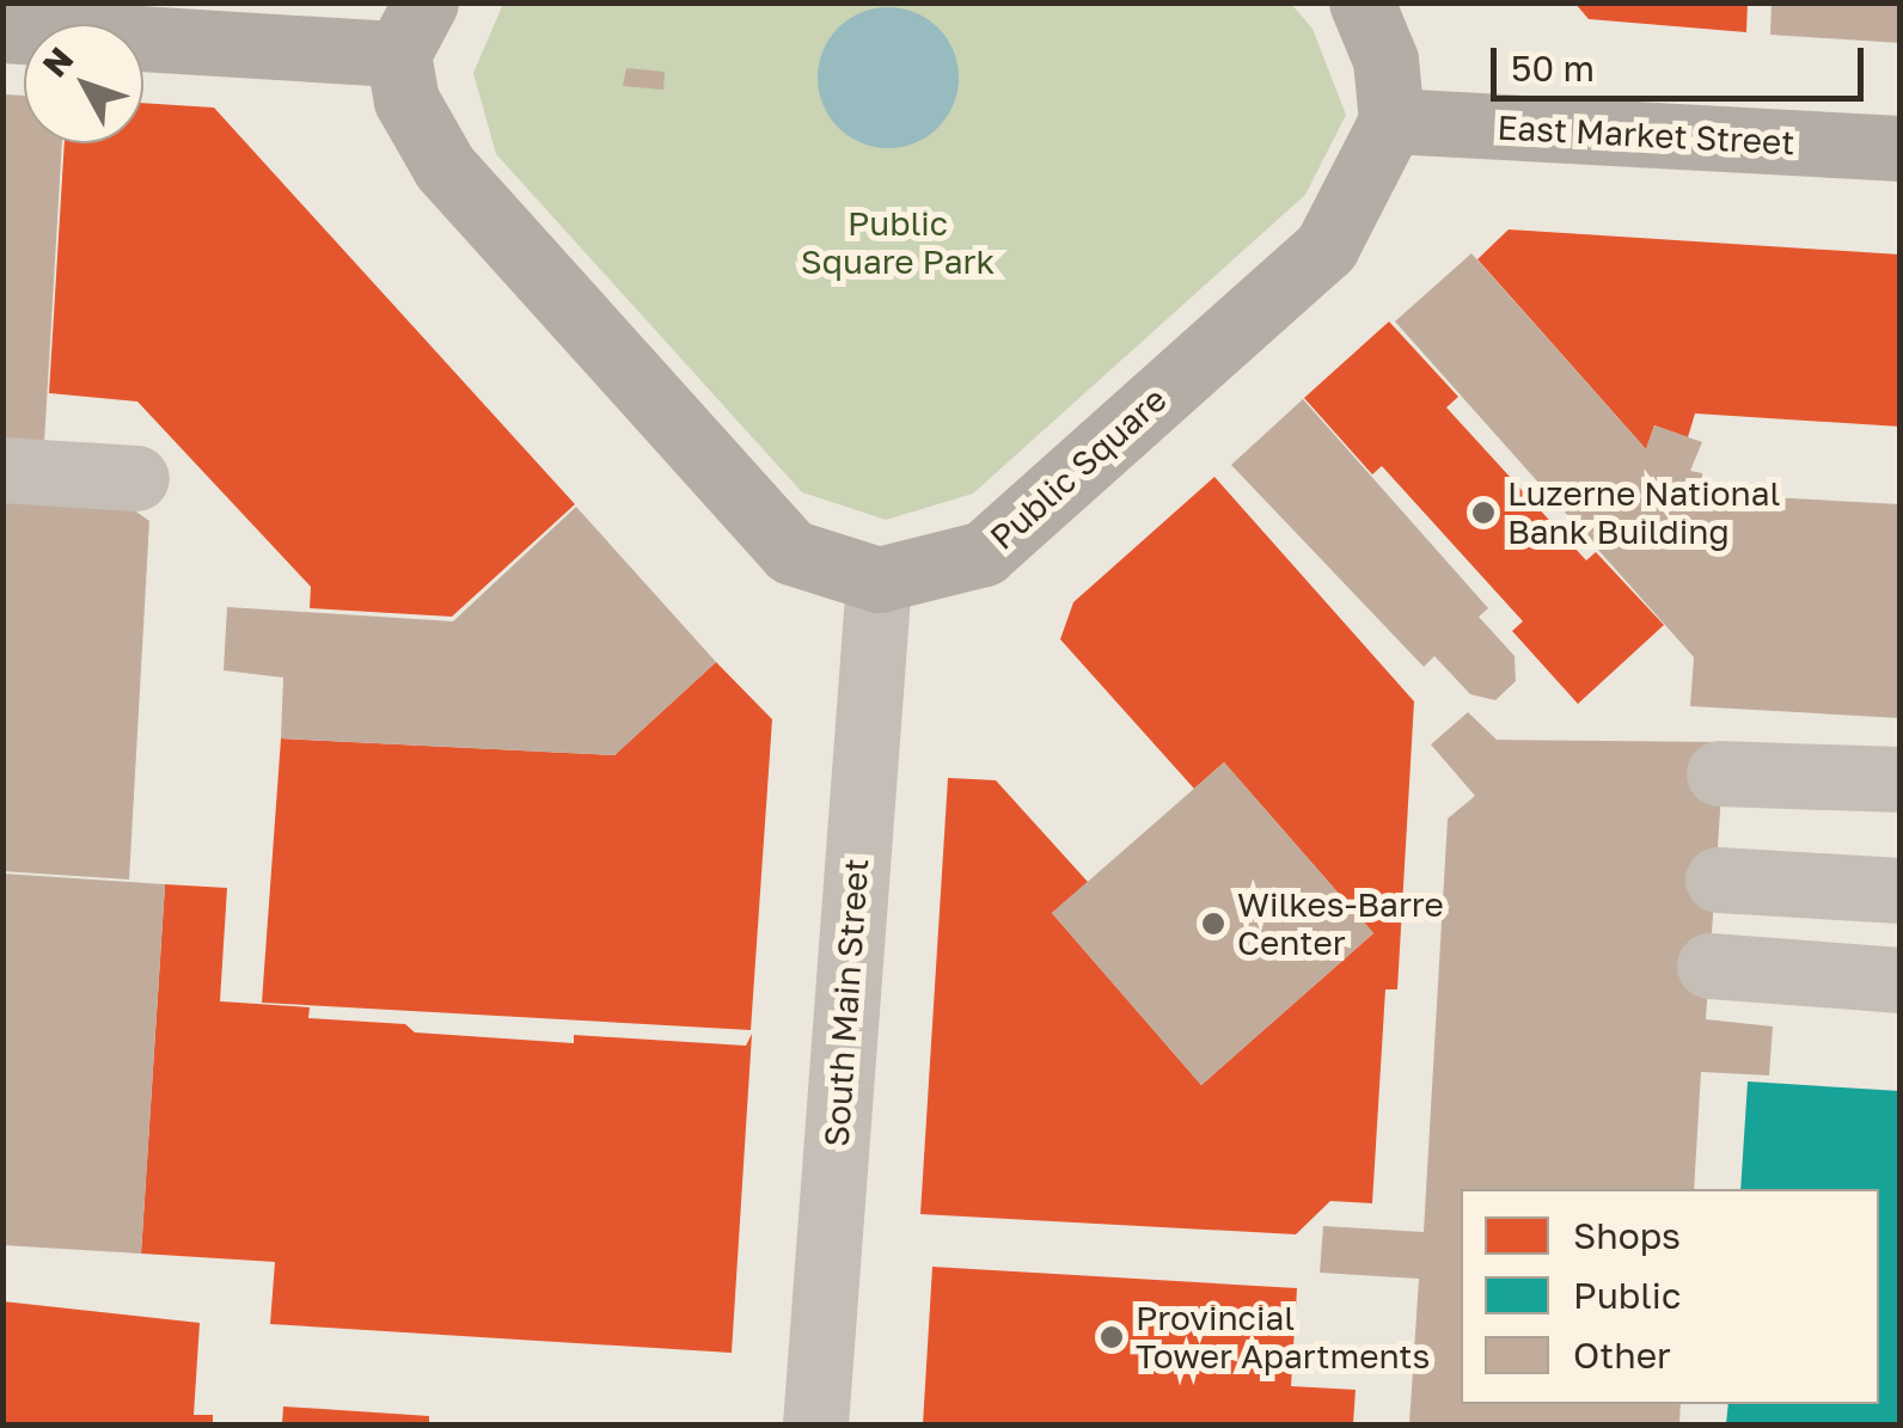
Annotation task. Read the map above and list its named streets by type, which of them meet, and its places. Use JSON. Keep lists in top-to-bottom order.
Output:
{
  "streets": {
    "main road": ["East Market Street", "Public Square"],
    "street": ["South Main Street"]
  },
  "crossings": [
    ["East Market Street", "Public Square"],
    ["Public Square", "South Main Street"]
  ],
  "parks": ["Public Square Park"],
  "places": ["Luzerne National Bank Building", "Wilkes-Barre Center", "Provincial Tower Apartments"],
  "legend": ["Shops", "Public", "Other"],
  "scale_bar": "50 m",
  "north": "top left"
}
